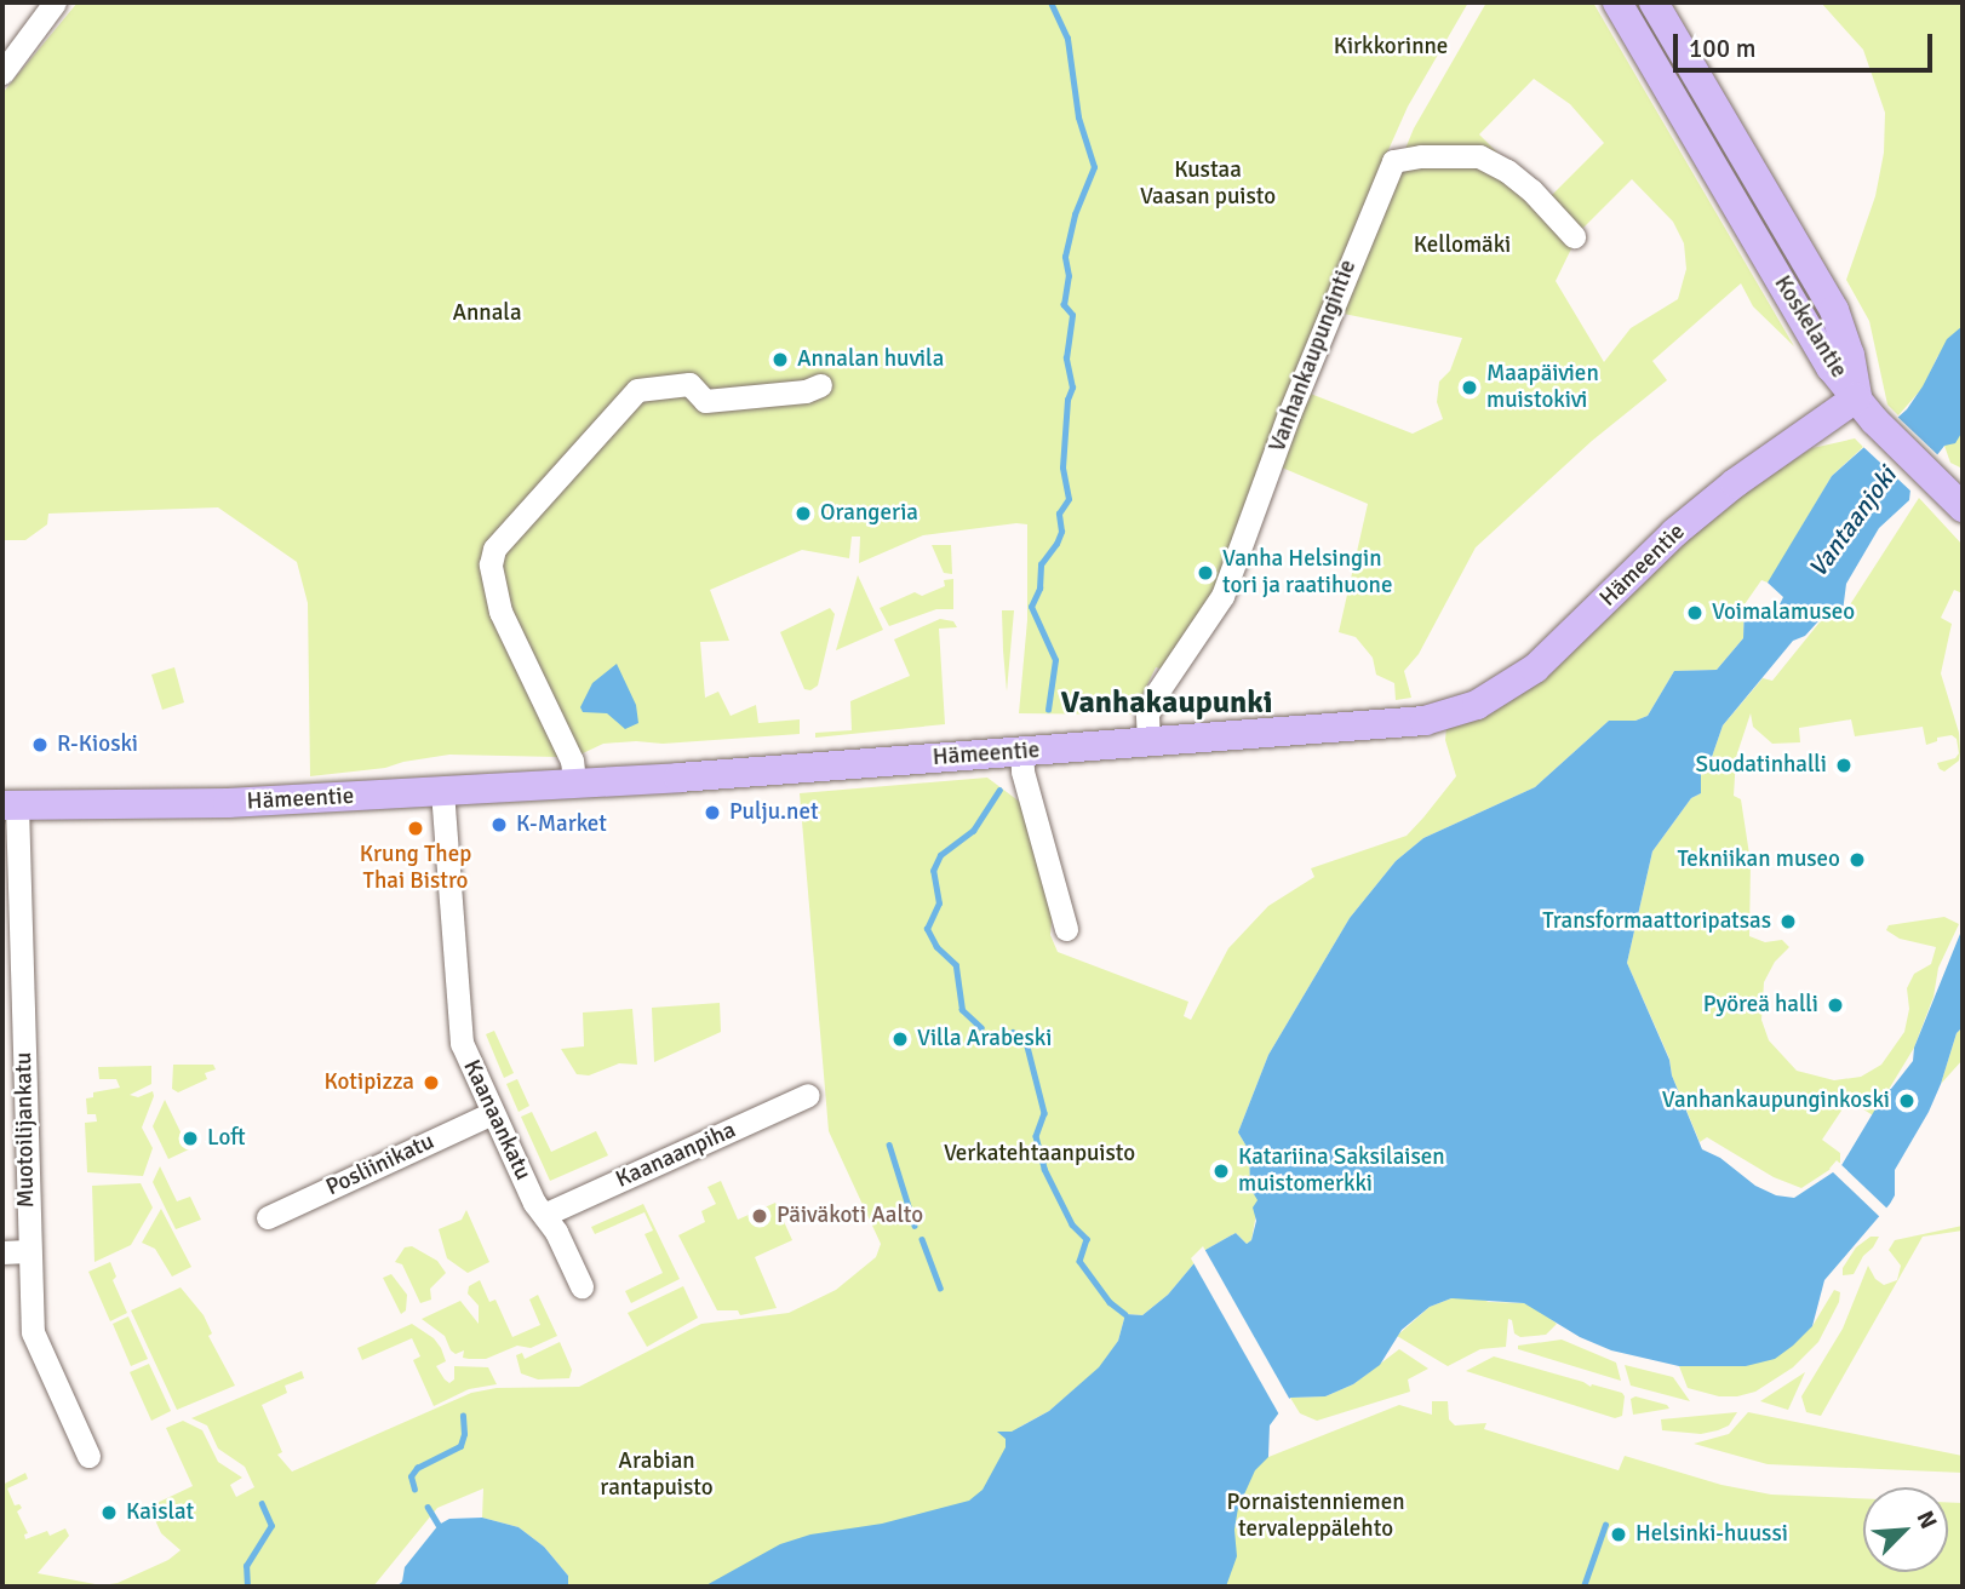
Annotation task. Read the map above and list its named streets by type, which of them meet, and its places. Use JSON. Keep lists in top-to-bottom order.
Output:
{
  "streets": {
    "main road": ["Koskelantie", "Hämeentie"],
    "street": [
      "Vanhankaupungintie",
      "Kaanaankatu",
      "Muotoilijankatu",
      "Kaanaanpiha",
      "Posliinikatu"
    ]
  },
  "crossings": [
    ["Koskelantie", "Hämeentie"],
    ["Vanhankaupungintie", "Hämeentie"],
    ["Hämeentie", "Kaanaankatu"],
    ["Hämeentie", "Muotoilijankatu"],
    ["Kaanaankatu", "Kaanaanpiha"],
    ["Kaanaankatu", "Posliinikatu"]
  ],
  "districts": ["Vanhakaupunki"],
  "water": ["Vantaanjoki"],
  "parks": [
    "Kirkkorinne",
    "Kustaa Vaasan puisto",
    "Kellomäki",
    "Annala",
    "Verkatehtaanpuisto",
    "Arabian rantapuisto",
    "Pornaistenniemen tervaleppälehto"
  ],
  "places": [
    "Annalan huvila",
    "Maapäivien muistokivi",
    "Orangeria",
    "Vanha Helsingin tori ja raatihuone",
    "Voimalamuseo",
    "R-Kioski",
    "Suodatinhalli",
    "Pulju.net",
    "K-Market",
    "Krung Thep Thai Bistro",
    "Tekniikan museo",
    "Transformaattoripatsas",
    "Pyöreä halli",
    "Villa Arabeski",
    "Kotipizza",
    "Vanhankaupunginkoski",
    "Loft",
    "Katariina Saksilaisen muistomerkki",
    "Päiväkoti Aalto",
    "Kaislat",
    "Helsinki-huussi"
  ],
  "scale_bar": "100 m",
  "north": "top right"
}
